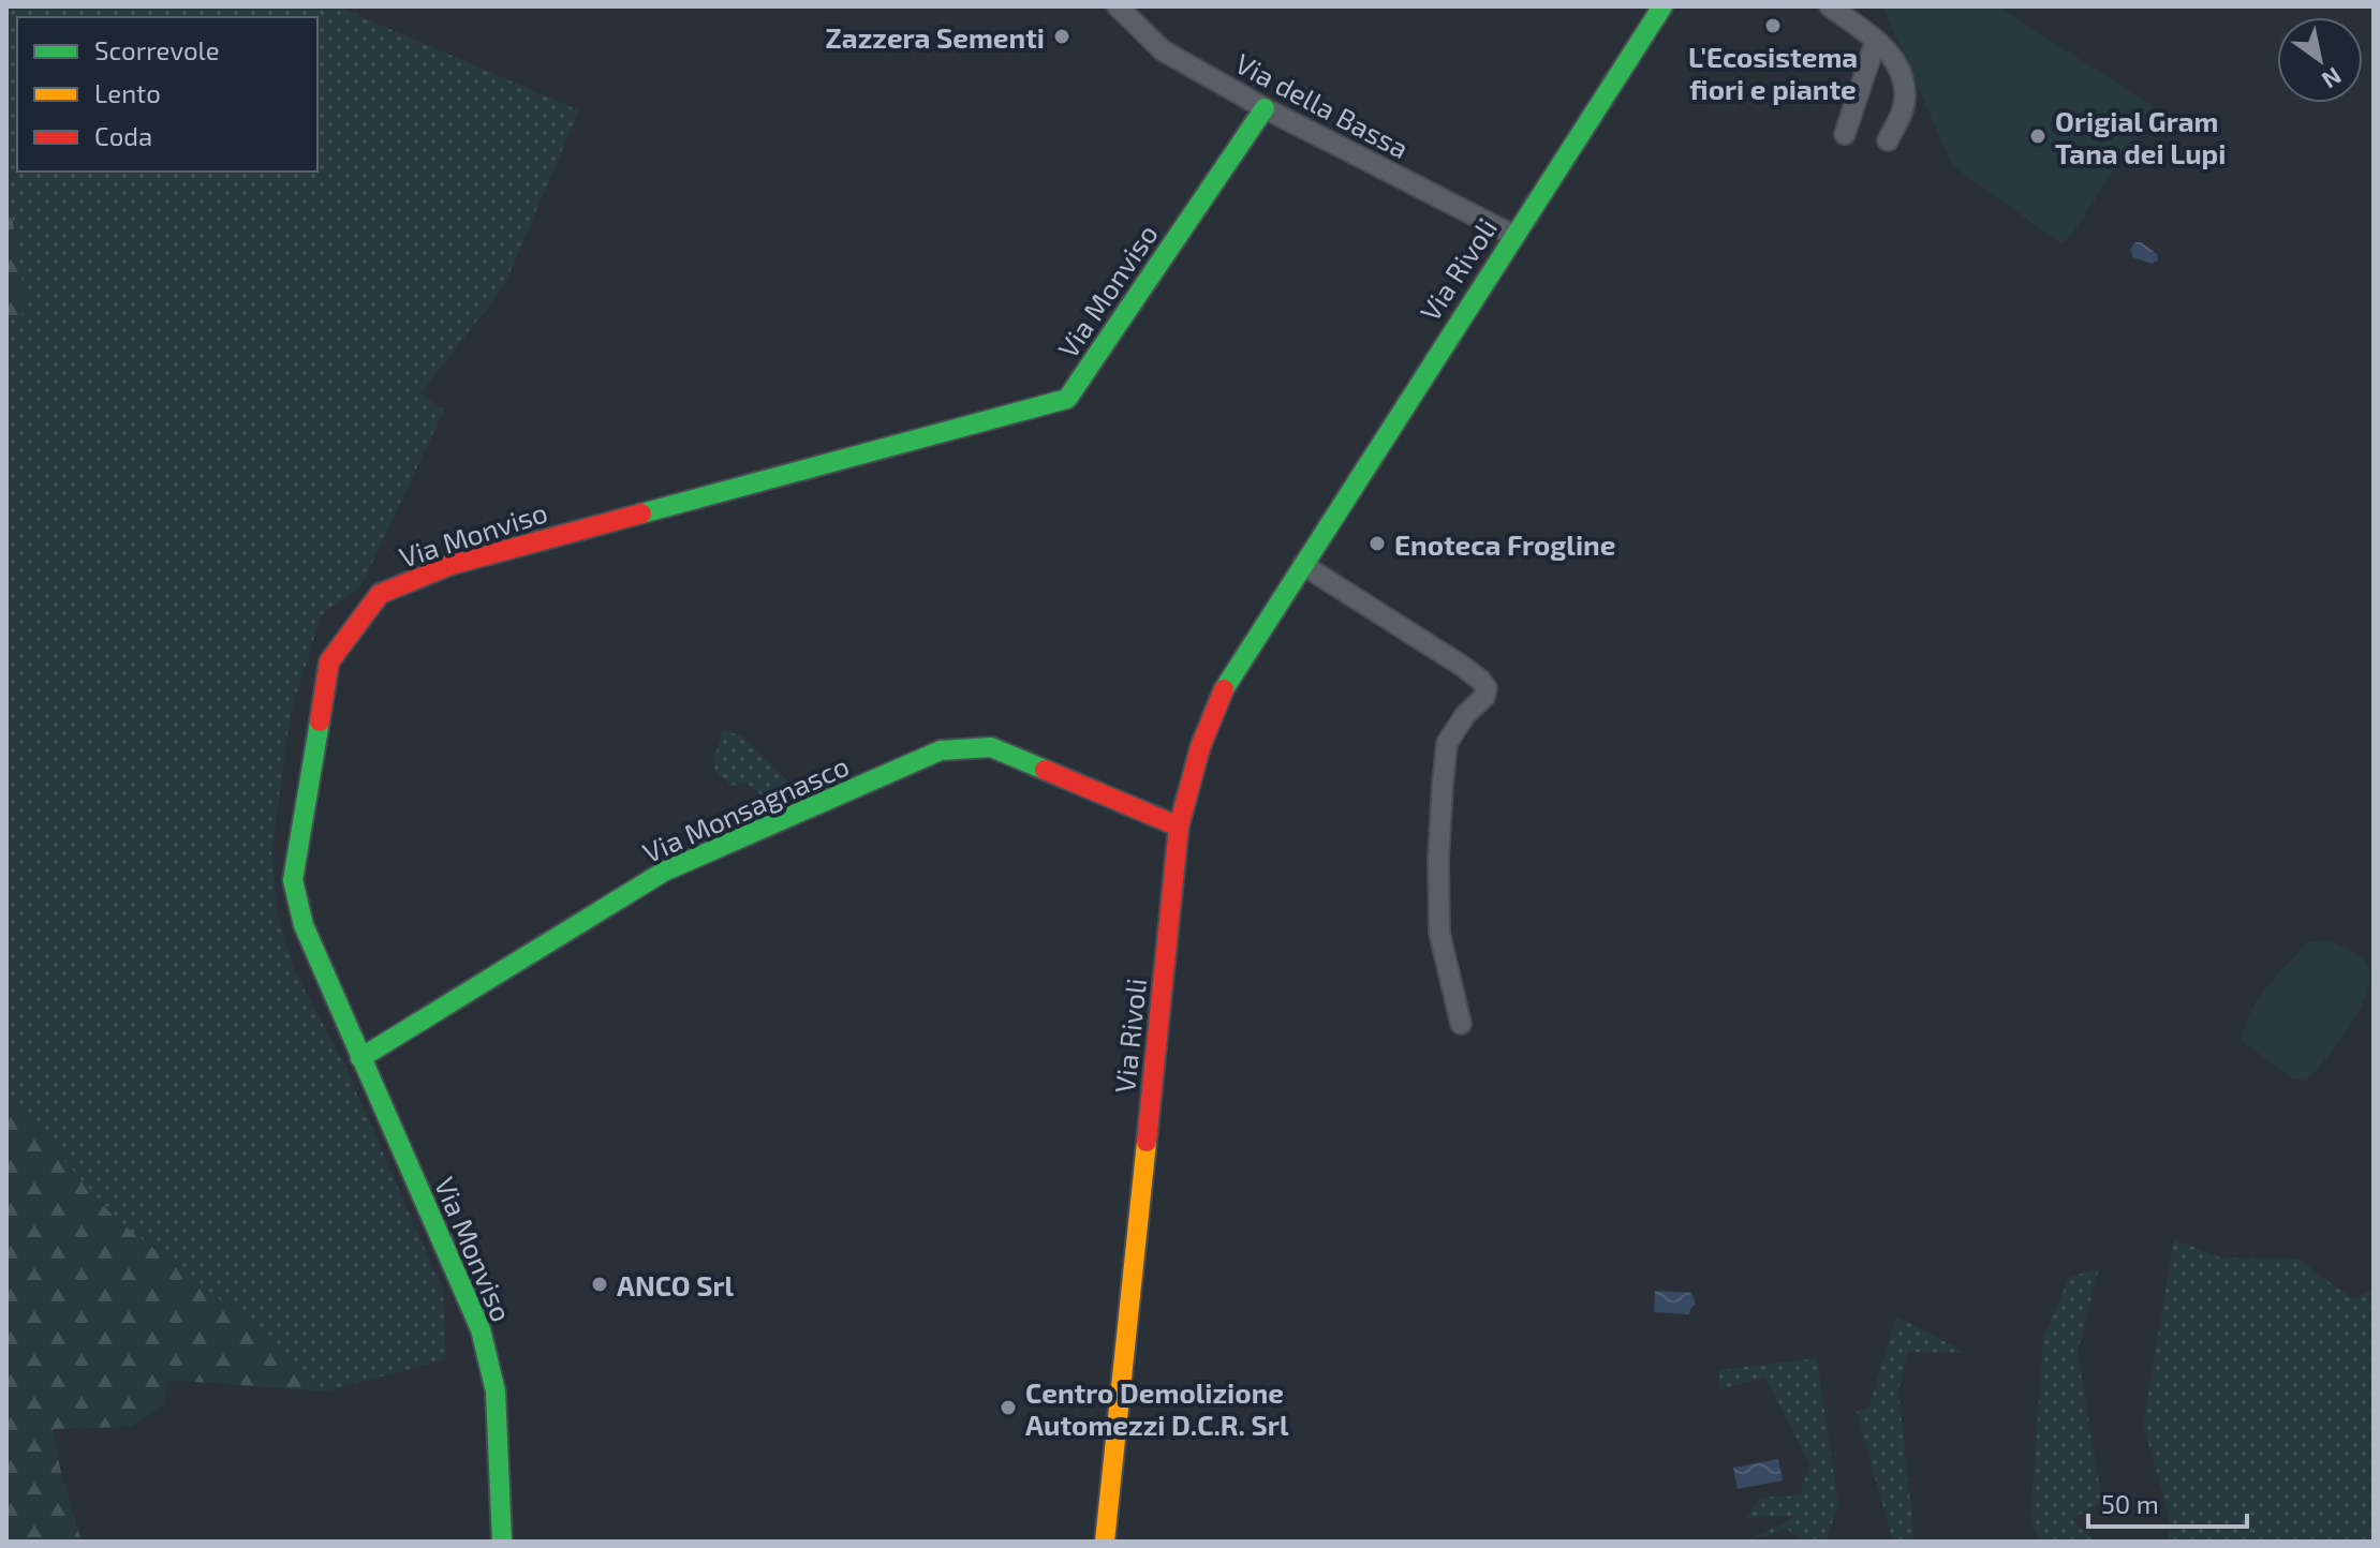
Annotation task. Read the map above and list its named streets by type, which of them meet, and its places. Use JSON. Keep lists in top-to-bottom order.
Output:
{
  "streets": {
    "street": [
      "Via della Bassa",
      "Via Rivoli",
      "Via Monviso",
      "Via Monsagnasco"
    ]
  },
  "crossings": [
    ["Via della Bassa", "Via Rivoli"],
    ["Via della Bassa", "Via Monviso"],
    ["Via Rivoli", "Via Monsagnasco"],
    ["Via Monviso", "Via Monsagnasco"]
  ],
  "places": [
    "L'Ecosistema fiori e piante",
    "Zazzera Sementi",
    "Origial Gram Tana dei Lupi",
    "Enoteca Frogline",
    "ANCO Srl",
    "Centro Demolizione Automezzi D.C.R. Srl"
  ],
  "legend": ["Scorrevole", "Lento", "Coda"],
  "scale_bar": "50 m",
  "north": "bottom right"
}
